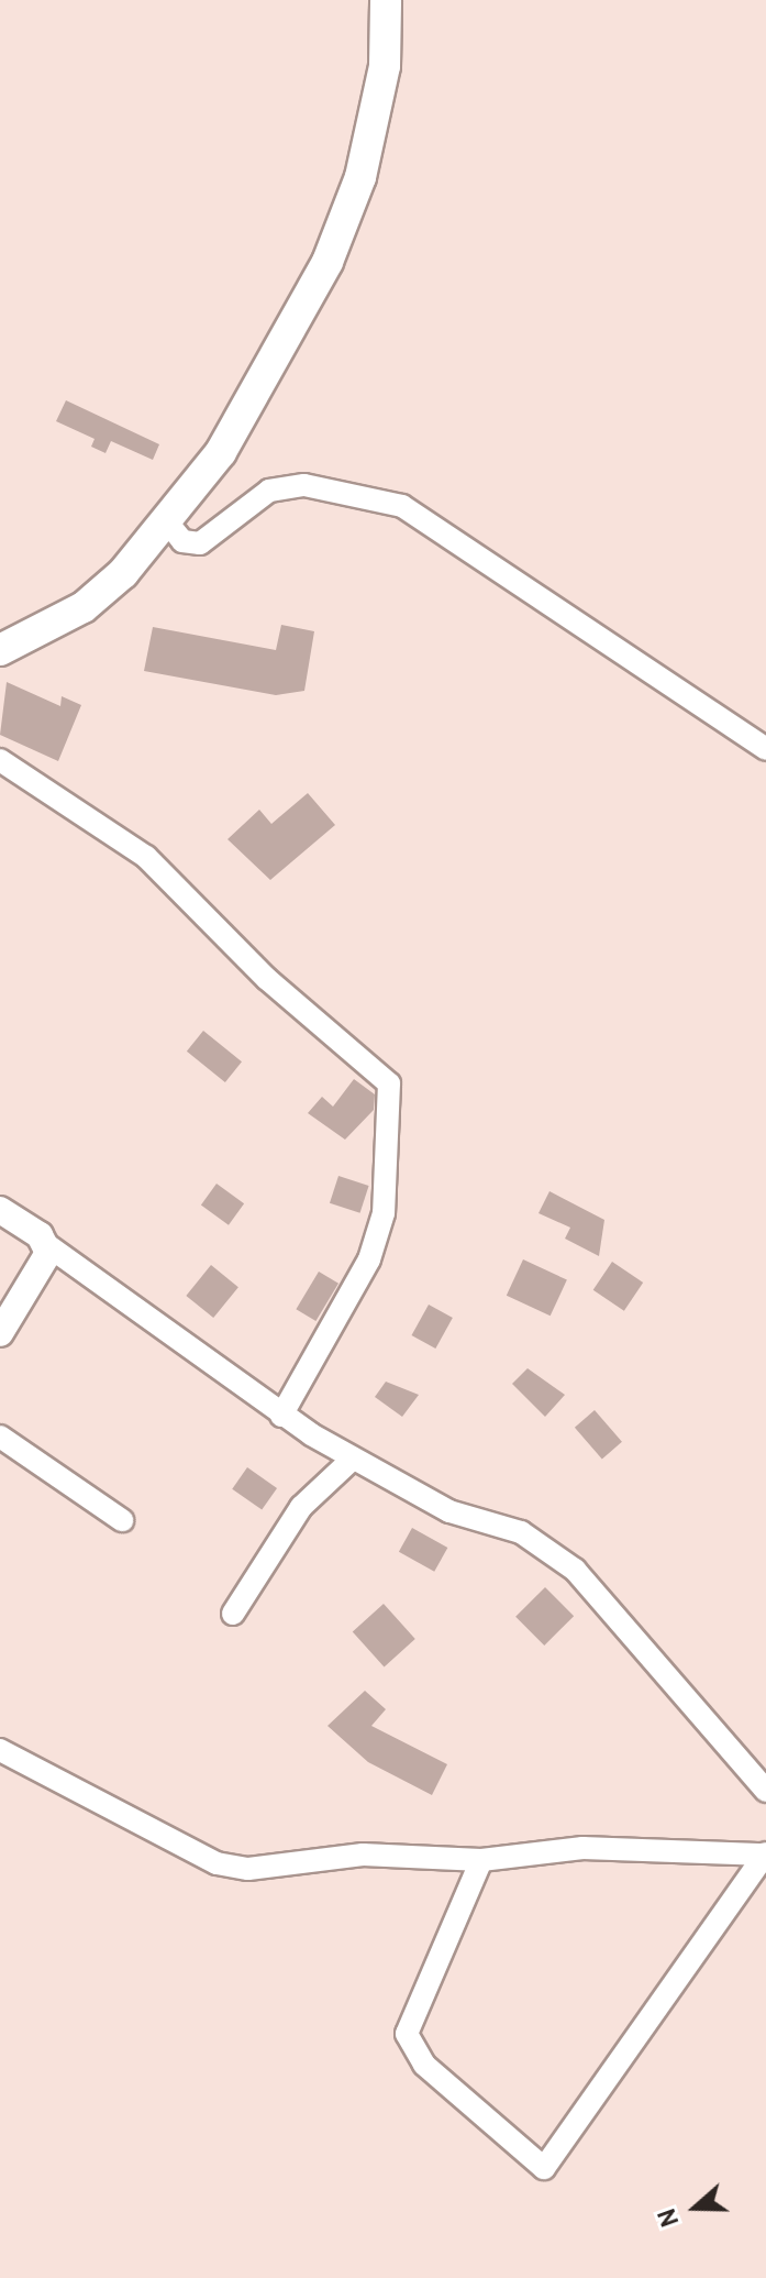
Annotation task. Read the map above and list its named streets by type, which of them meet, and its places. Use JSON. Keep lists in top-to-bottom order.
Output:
{
  "north": "left"
}
